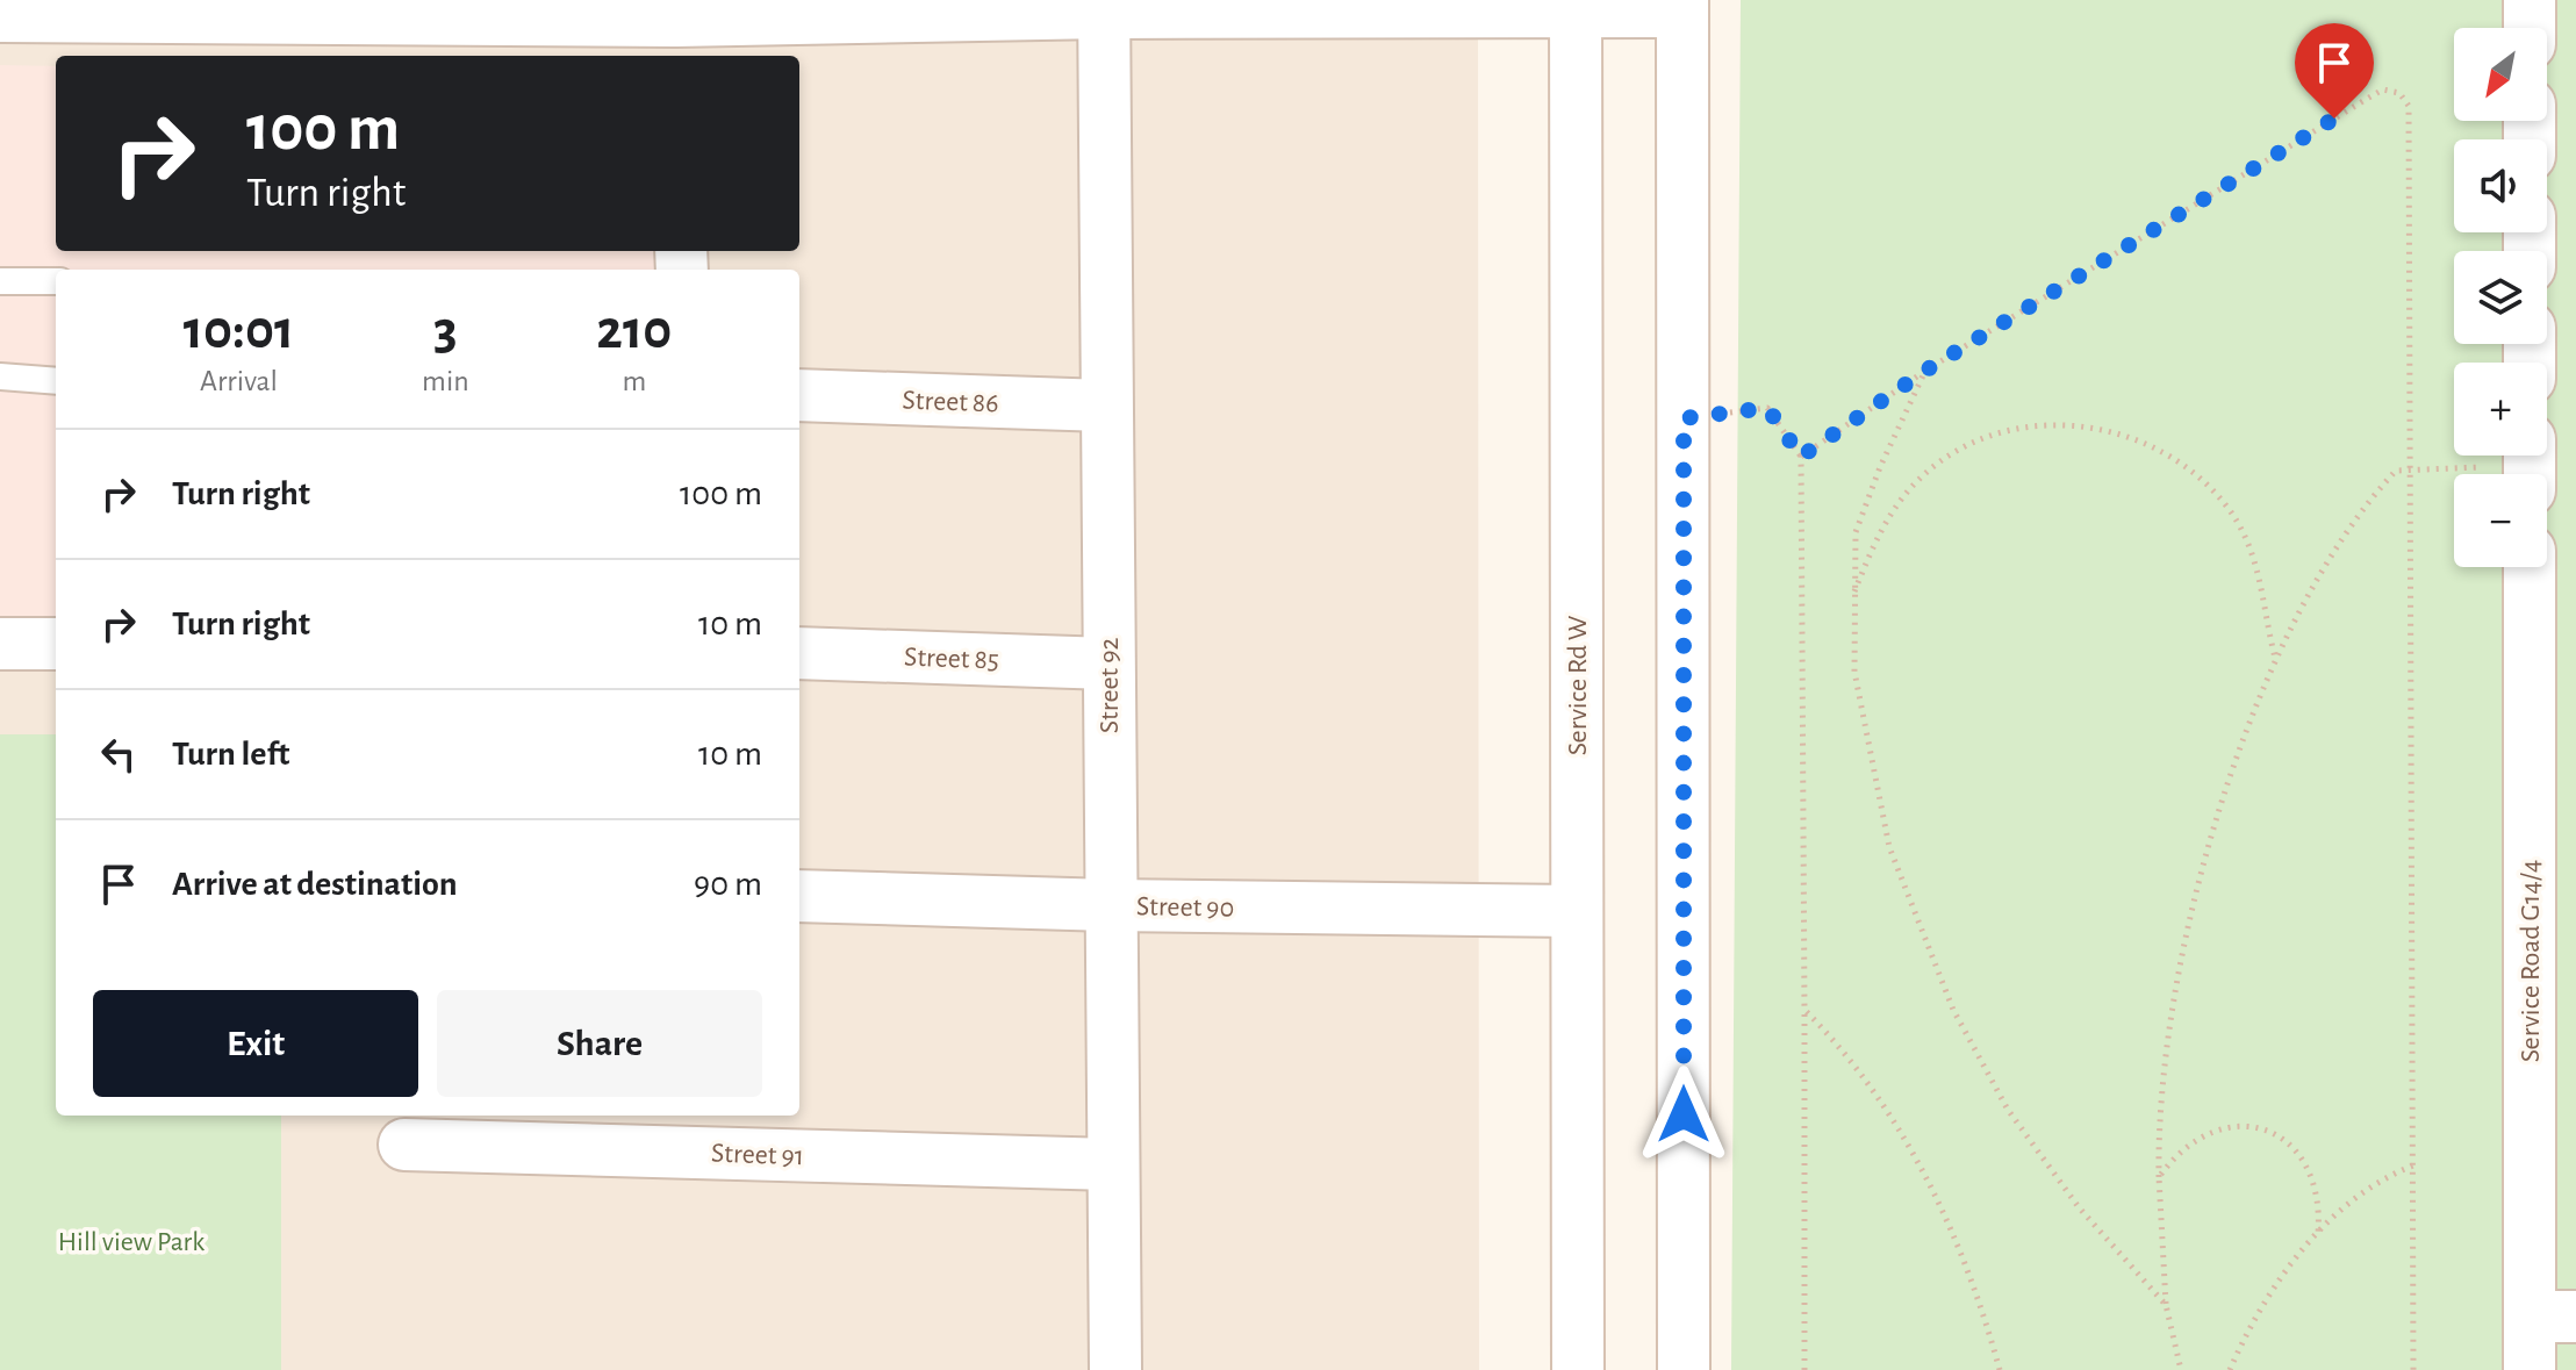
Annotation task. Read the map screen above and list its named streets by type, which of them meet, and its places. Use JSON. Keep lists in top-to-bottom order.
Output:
{
  "streets": {
    "street": [
      "Street 86",
      "Street 85",
      "Street 92",
      "Service Rd W",
      "Street 90",
      "Service Road G14/4",
      "Street 91"
    ]
  },
  "crossings": [
    ["Street 86", "Street 92"],
    ["Street 85", "Street 92"],
    ["Street 92", "Street 90"],
    ["Street 92", "Street 91"],
    ["Service Rd W", "Street 90"]
  ],
  "parks": ["Hill view Park"],
  "north": "bottom left",
  "page": {
    "map_buttons": ["+", "−"],
    "turn": ["100 m", "Turn right"],
    "eta": [
      "10:01",
      "Arrival",
      "3",
      "min",
      "210",
      "m"
    ],
    "list": [
      {
        "name": "Turn right",
        "value": "100 m"
      },
      {
        "name": "Turn right",
        "value": "10 m"
      },
      {
        "name": "Turn left",
        "value": "10 m"
      },
      {
        "name": "Arrive at destination",
        "value": "90 m"
      }
    ],
    "buttons": ["Exit", "Share"]
  }
}
